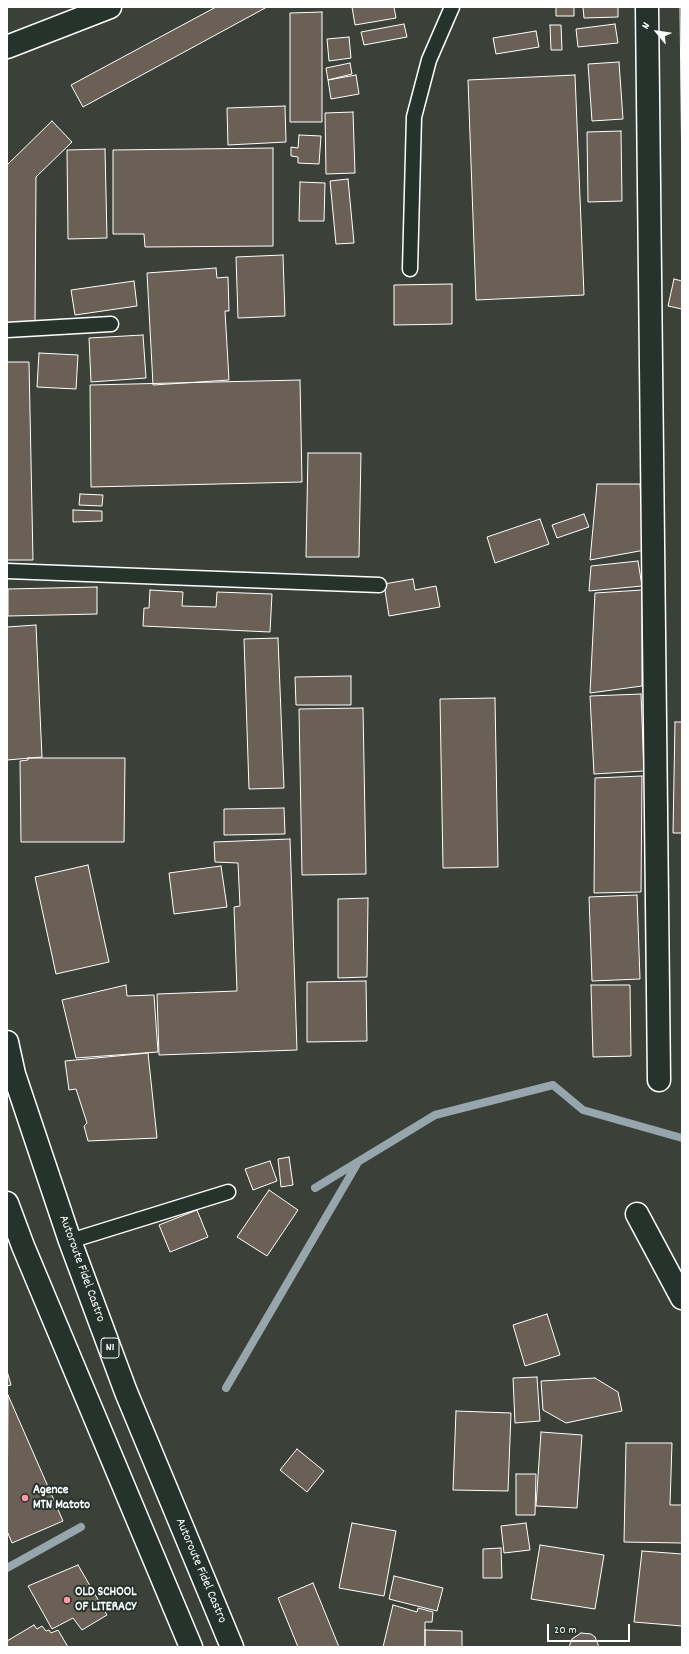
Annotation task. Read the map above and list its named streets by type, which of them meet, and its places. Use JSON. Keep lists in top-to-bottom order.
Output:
{
  "streets": {
    "main road": ["Autoroute Fidel Castro", "N1"]
  },
  "places": ["Agence MTN Matoto", "OLD SCHOOL OF LITERACY"],
  "scale_bar": "20 m",
  "north": "top left"
}
